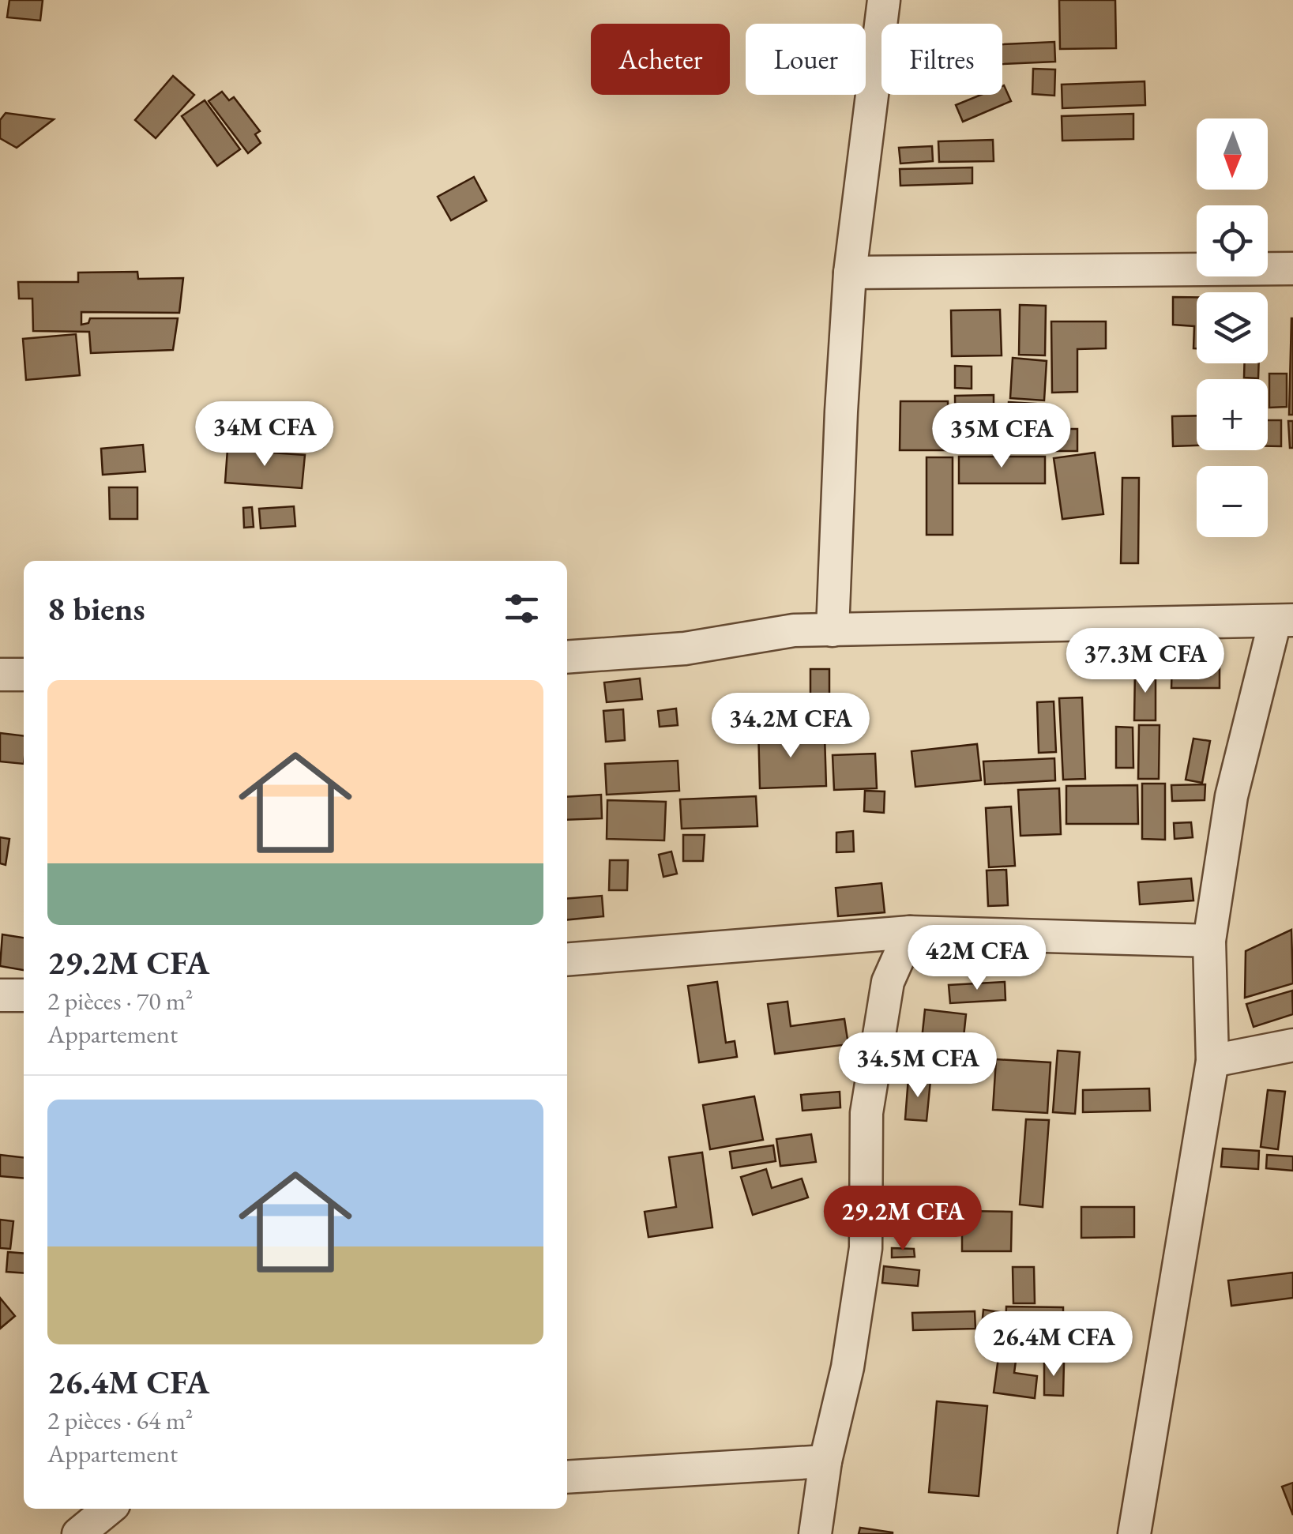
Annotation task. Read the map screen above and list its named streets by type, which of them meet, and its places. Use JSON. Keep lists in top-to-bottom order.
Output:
{
  "north": "bottom",
  "page": {
    "chip": ["Acheter", "Louer", "Filtres"],
    "map_buttons": ["+", "−"],
    "price": [
      "34M CFA",
      "35M CFA",
      "37.3M CFA",
      "34.2M CFA",
      "42M CFA",
      "34.5M CFA",
      "29.2M CFA",
      "26.4M CFA"
    ],
    "heading": "8 biens",
    "list": [
      {
        "name": "29.2M CFA",
        "note": "2 pièces · 70 m² · Appartement"
      },
      {
        "name": "26.4M CFA",
        "note": "2 pièces · 64 m² · Appartement"
      }
    ]
  }
}
